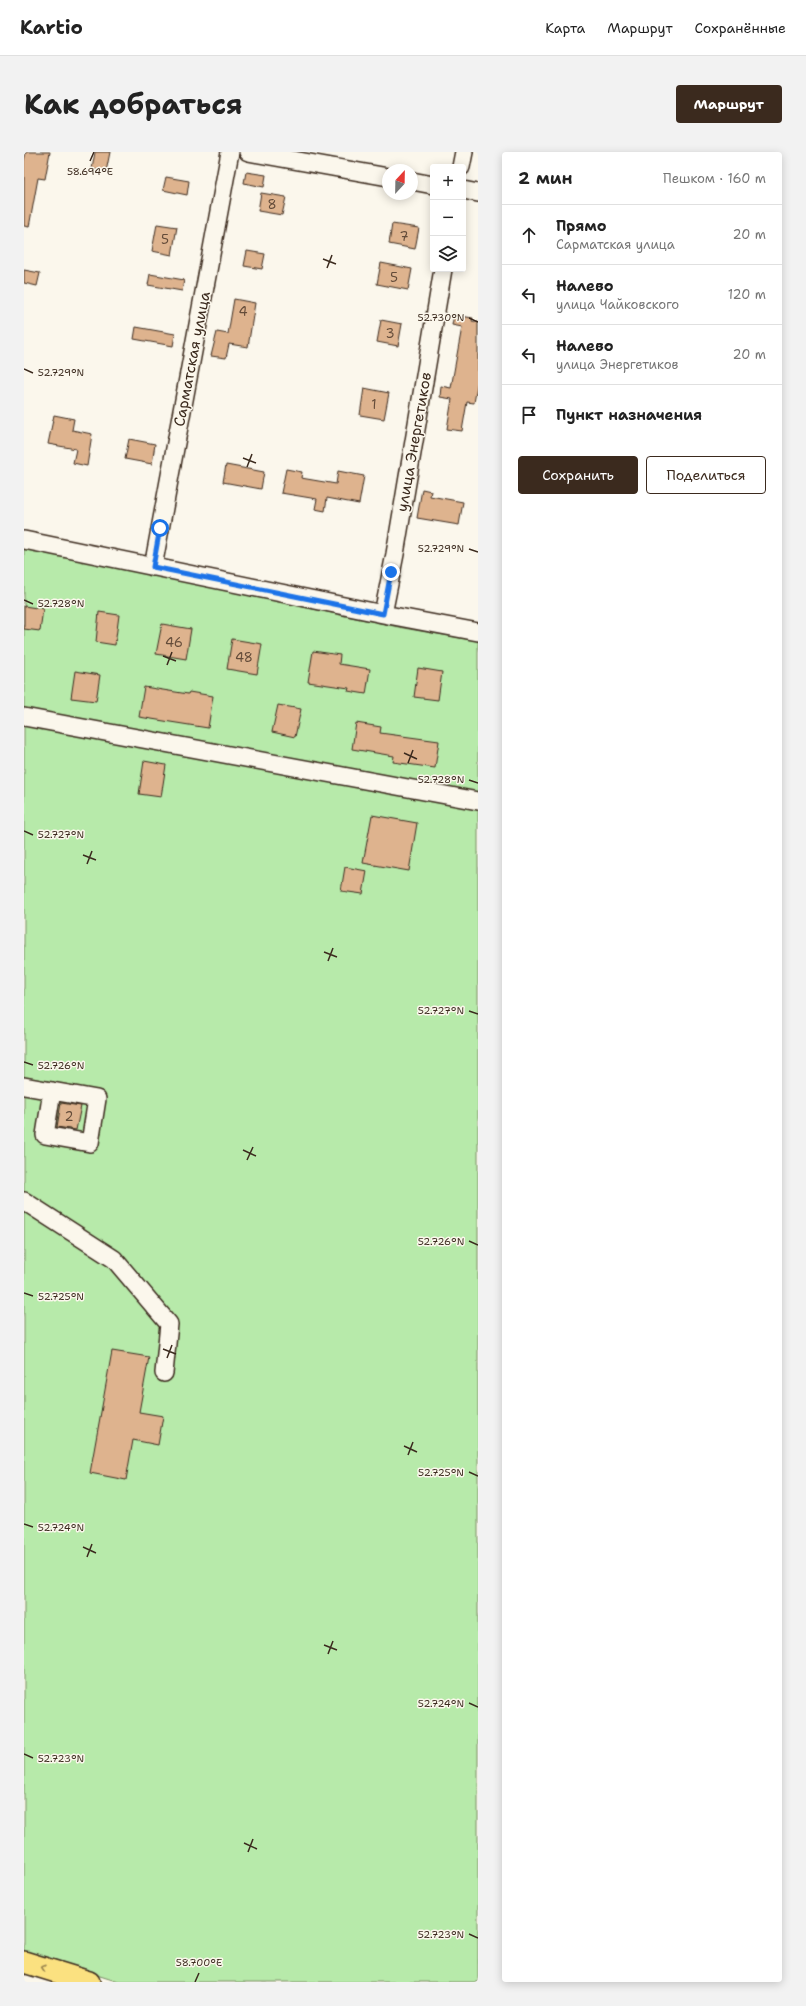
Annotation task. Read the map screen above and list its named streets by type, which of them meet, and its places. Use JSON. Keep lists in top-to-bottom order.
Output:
{
  "streets": {
    "street": ["Сарматская улица", "улица Энергетиков"]
  },
  "house_numbers": [
    "8",
    "7",
    "5",
    "5",
    "4",
    "3",
    "1",
    "46",
    "48",
    "2"
  ],
  "north": "top",
  "page": {
    "header": "Kartio",
    "nav": ["Карта", "Маршрут", "Сохранённые"],
    "title": "Как добраться",
    "buttons": [
      "Маршрут",
      ["Сохранить", "Поделиться"]
    ],
    "heading": ["2 мин", "Пешком · 160 m"],
    "map_buttons": ["+", "−"],
    "list": [
      ["Прямо", "Сарматская улица", "20 m"],
      ["Налево", "улица Чайковского", "120 m"],
      ["Налево", "улица Энергетиков", "20 m"],
      "Пункт назначения"
    ]
  },
  "coordinates": [
    "58.694°E",
    "52.730°N",
    "52.729°N",
    "52.728°N",
    "52.727°N",
    "52.726°N",
    "52.725°N",
    "52.724°N",
    "52.723°N",
    "58.700°E"
  ]
}
